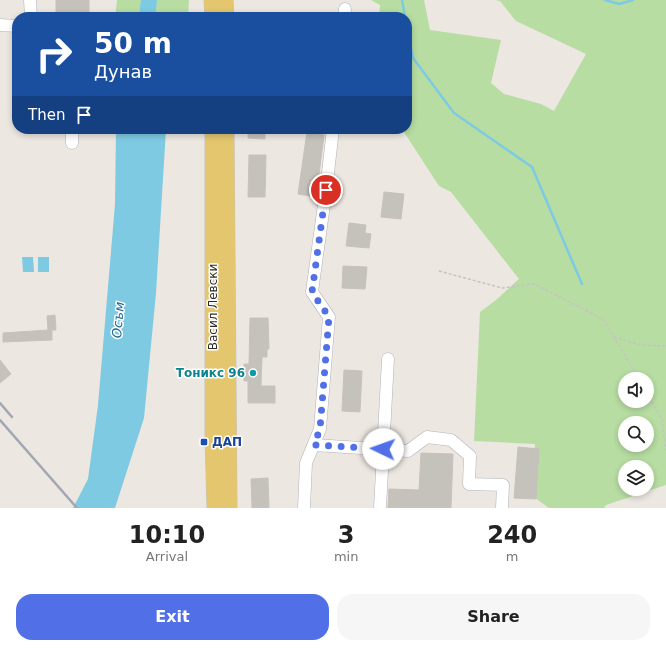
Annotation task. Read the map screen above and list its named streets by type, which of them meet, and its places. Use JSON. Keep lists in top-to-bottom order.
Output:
{
  "streets": {
    "main road": ["Васил Левски"]
  },
  "water": ["Осъм"],
  "places": {
    "other": ["Тоникс 96"],
    "transit": ["ДАП"]
  },
  "page": {
    "turn": ["50 m", "Дунав"],
    "then": "Then",
    "eta": [
      "10:10",
      "Arrival",
      "3",
      "min",
      "240",
      "m"
    ],
    "buttons": ["Exit", "Share"]
  }
}
